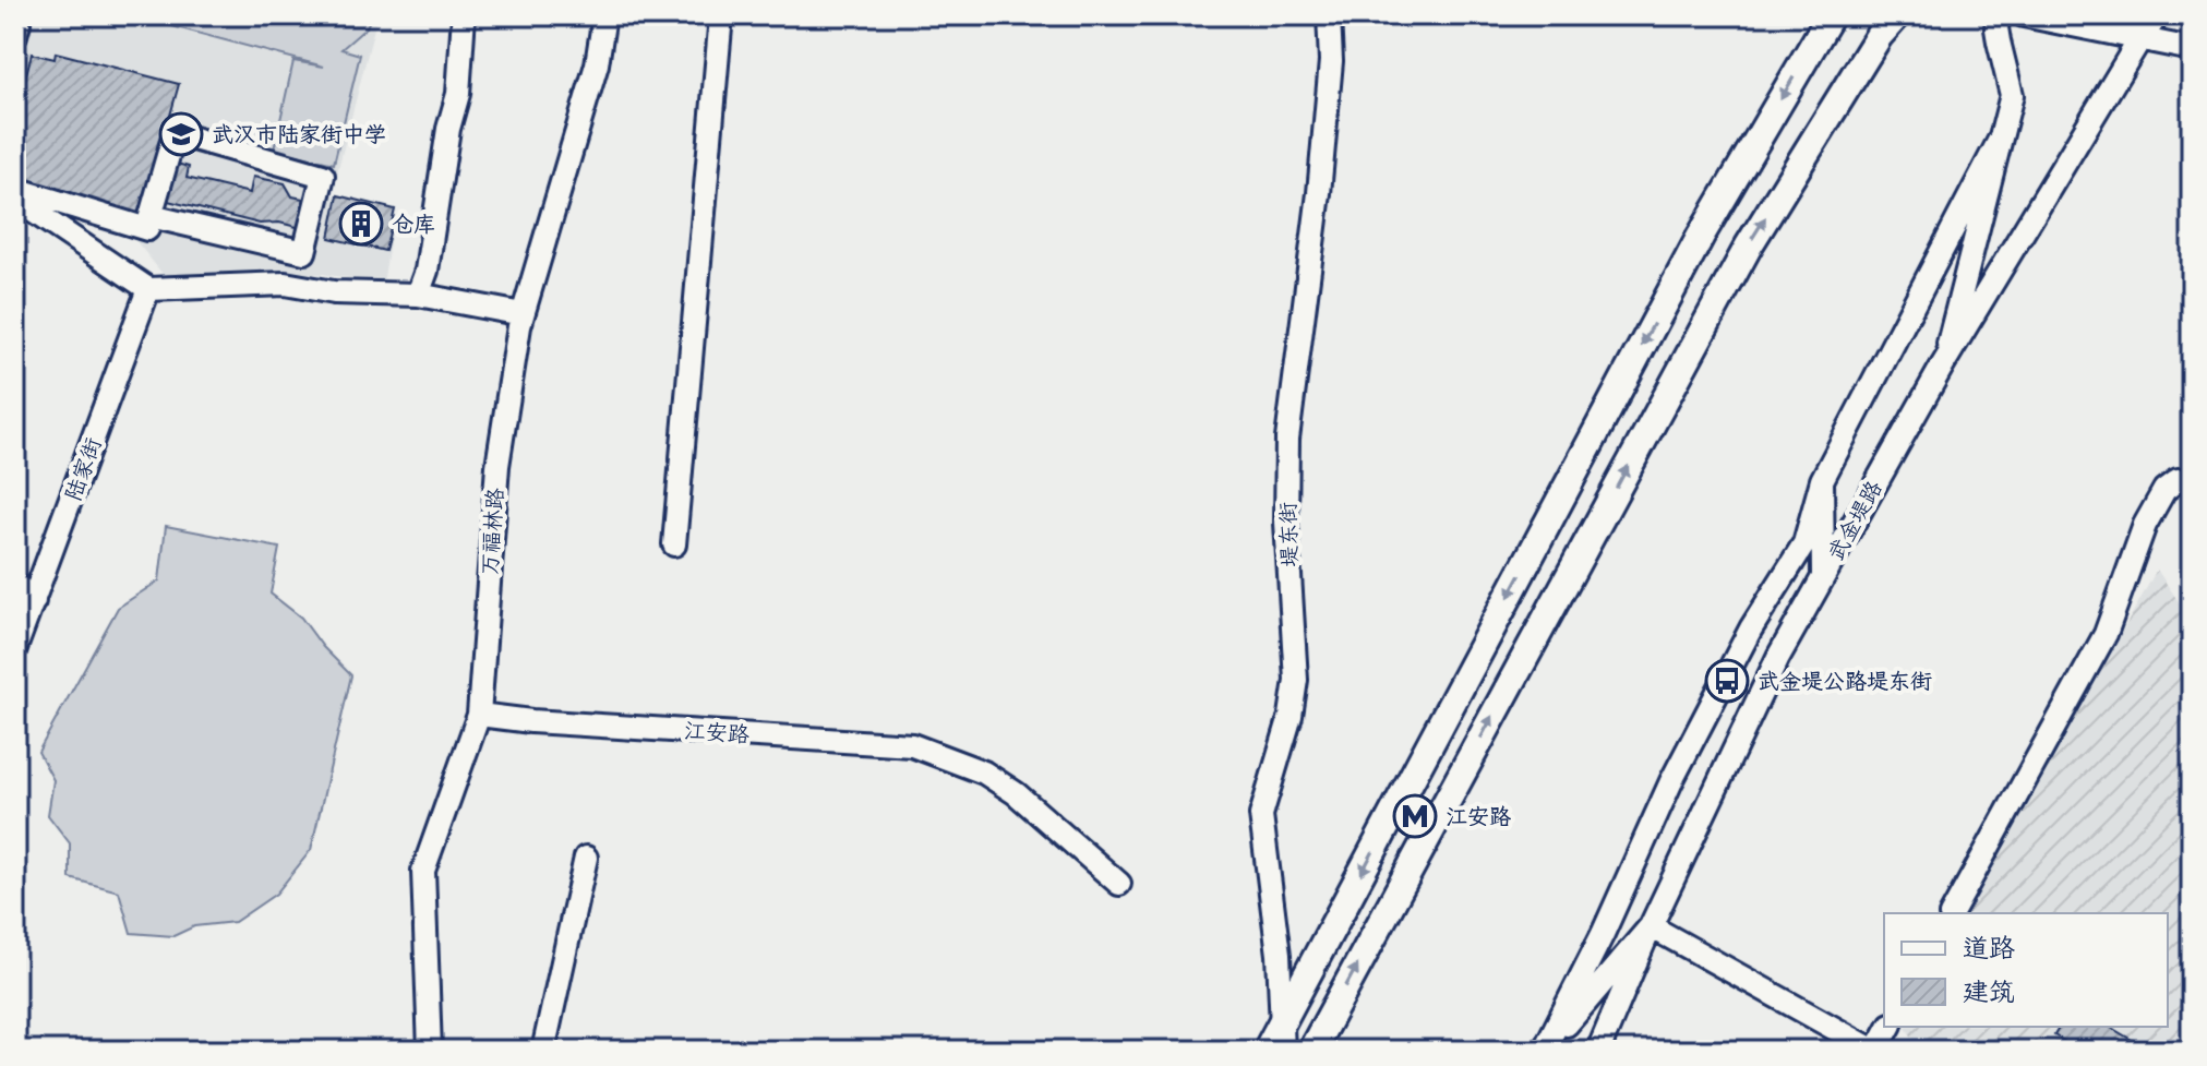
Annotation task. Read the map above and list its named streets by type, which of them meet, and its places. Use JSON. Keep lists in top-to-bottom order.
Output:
{
  "streets": {
    "street": [
      "陆家街",
      "武金堤路",
      "万福林路",
      "堤东街",
      "江安路"
    ]
  },
  "crossings": [
    ["万福林路", "江安路"]
  ],
  "places": {
    "school or university": ["武汉市陆家街中学"],
    "building": ["仓库"],
    "bus stop": ["武金堤公路堤东街"],
    "metro station": ["江安路"]
  },
  "legend": ["道路", "建筑"]
}
